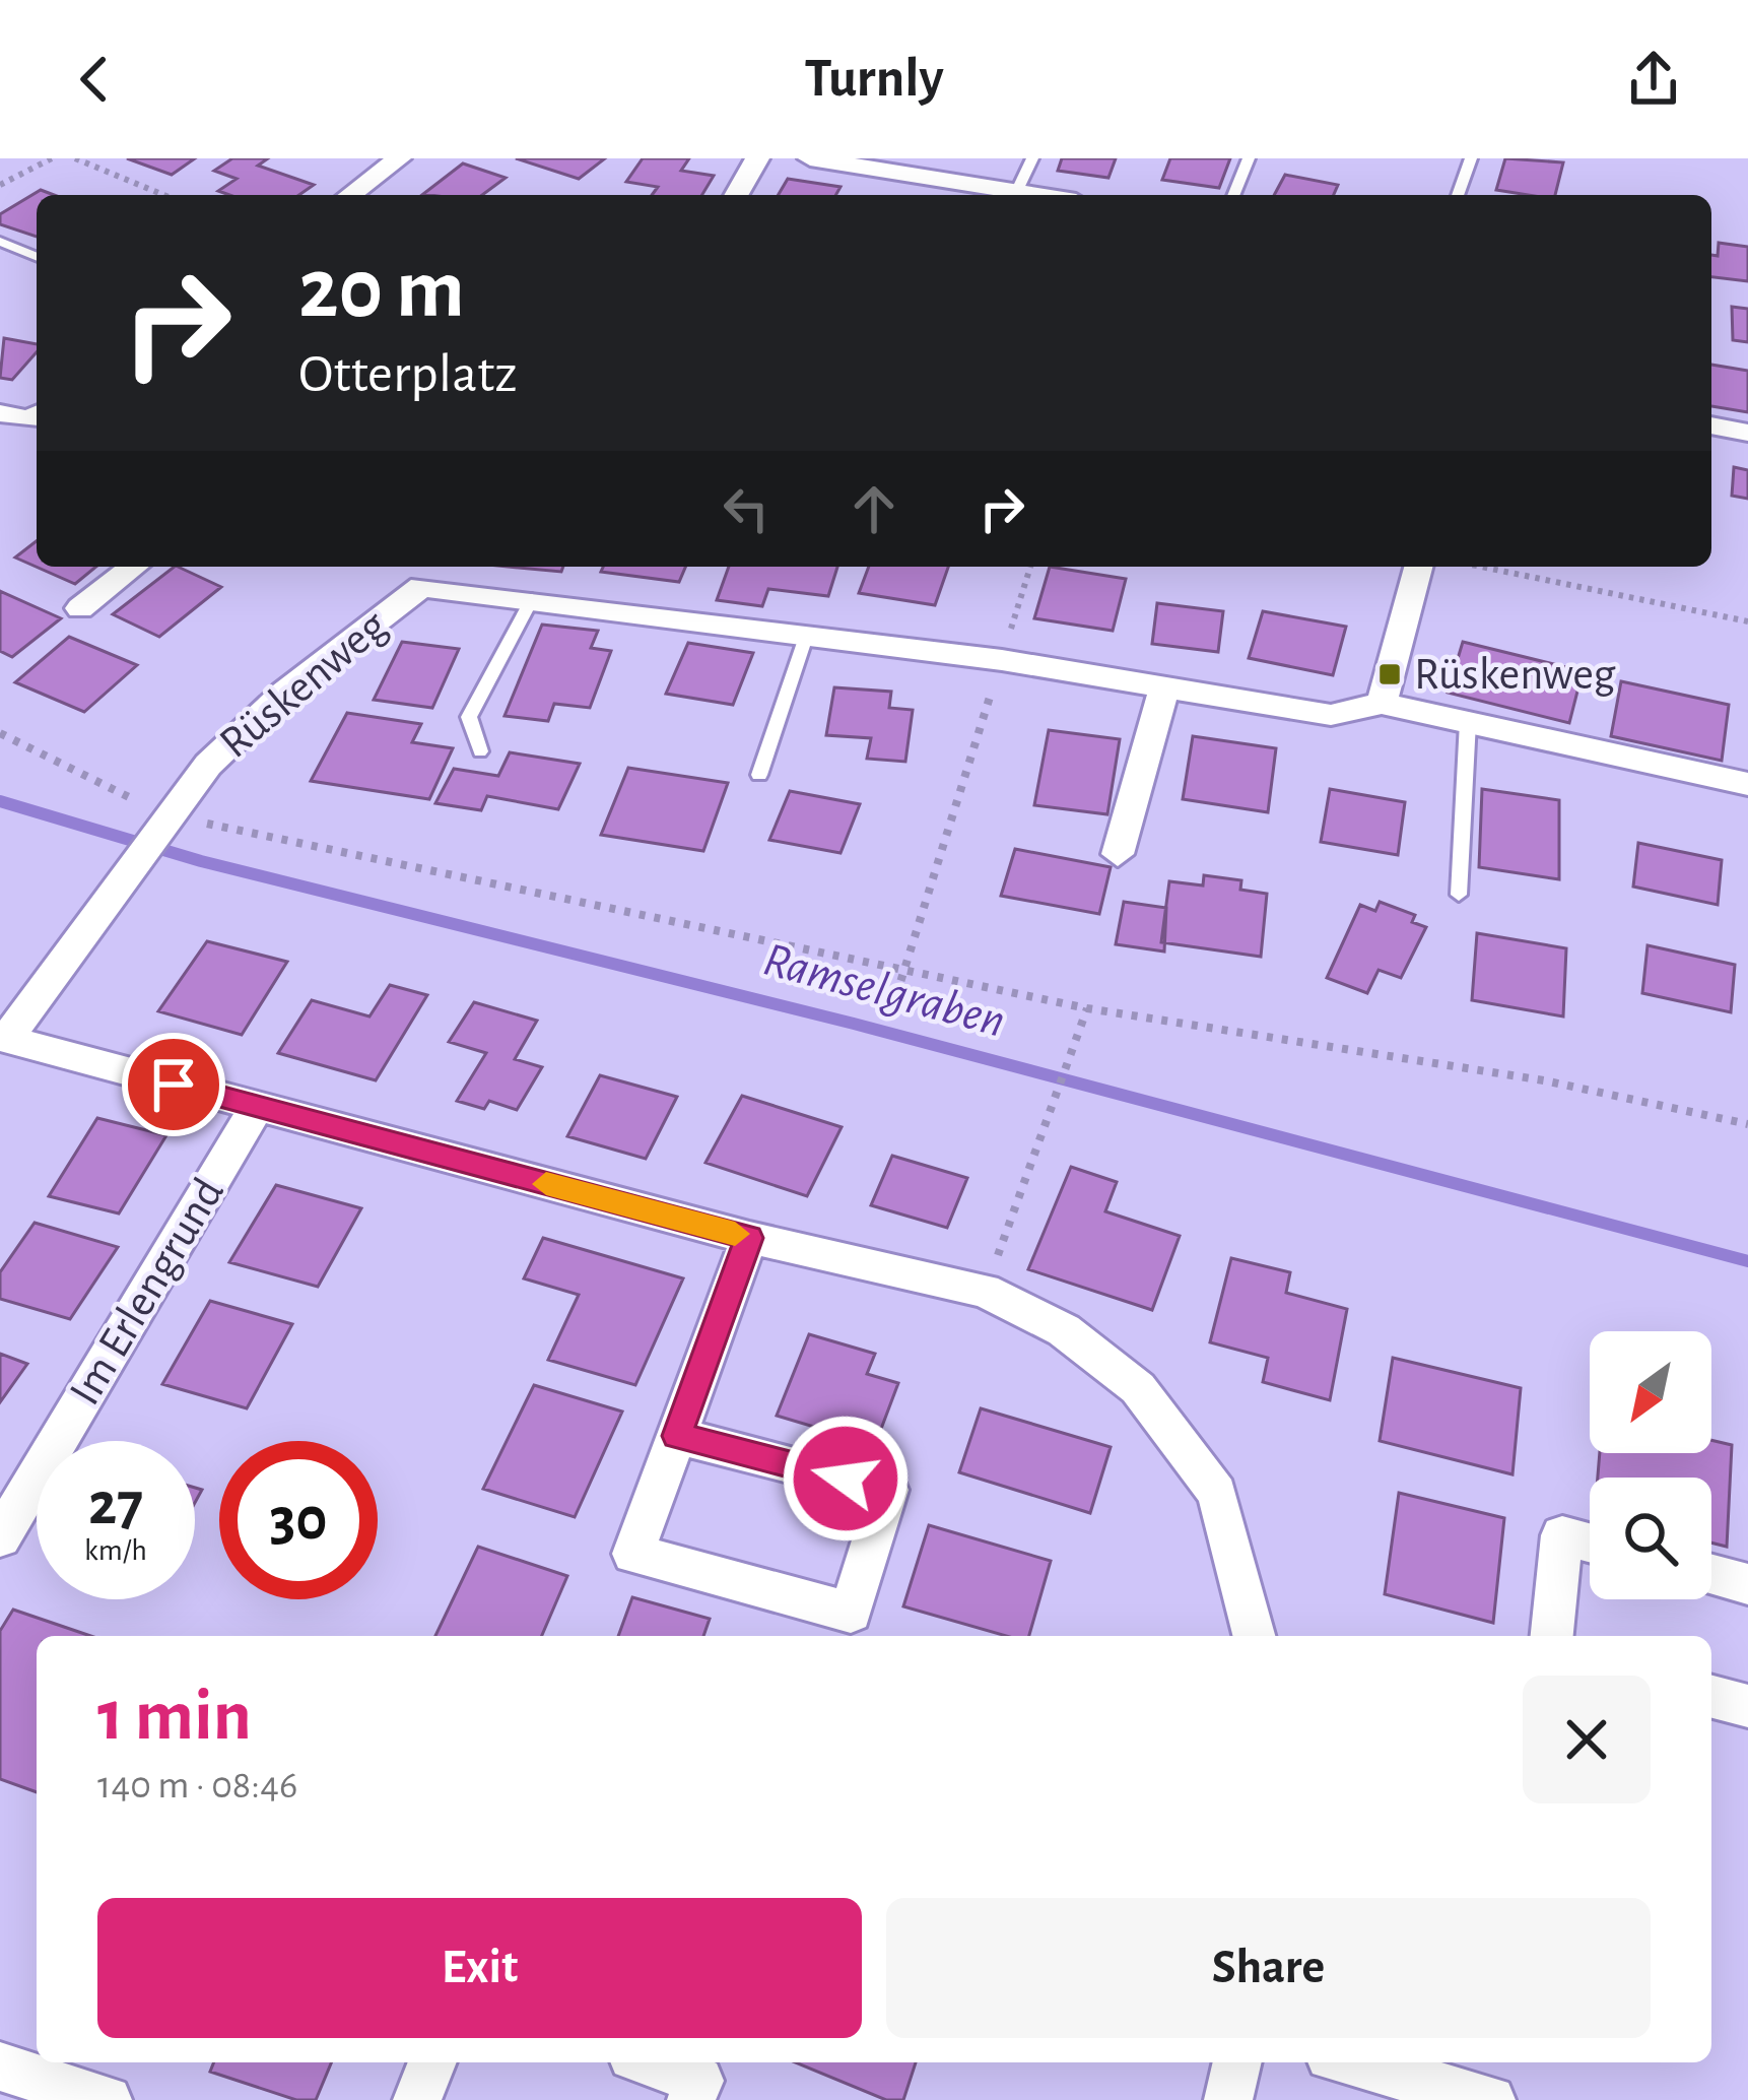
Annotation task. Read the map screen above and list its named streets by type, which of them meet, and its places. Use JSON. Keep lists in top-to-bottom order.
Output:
{
  "streets": {
    "street": ["Rüskenweg", "Im Erlengrund"]
  },
  "water": ["Ramselgraben"],
  "places": {
    "transit": ["Rüskenweg"]
  },
  "north": "bottom left",
  "page": {
    "header": "Turnly",
    "turn": ["20 m", "Otterplatz"],
    "speed": "27 km/h",
    "limit": "30",
    "heading": ["1 min", "140 m · 08:46"],
    "buttons": ["Exit", "Share"]
  }
}
